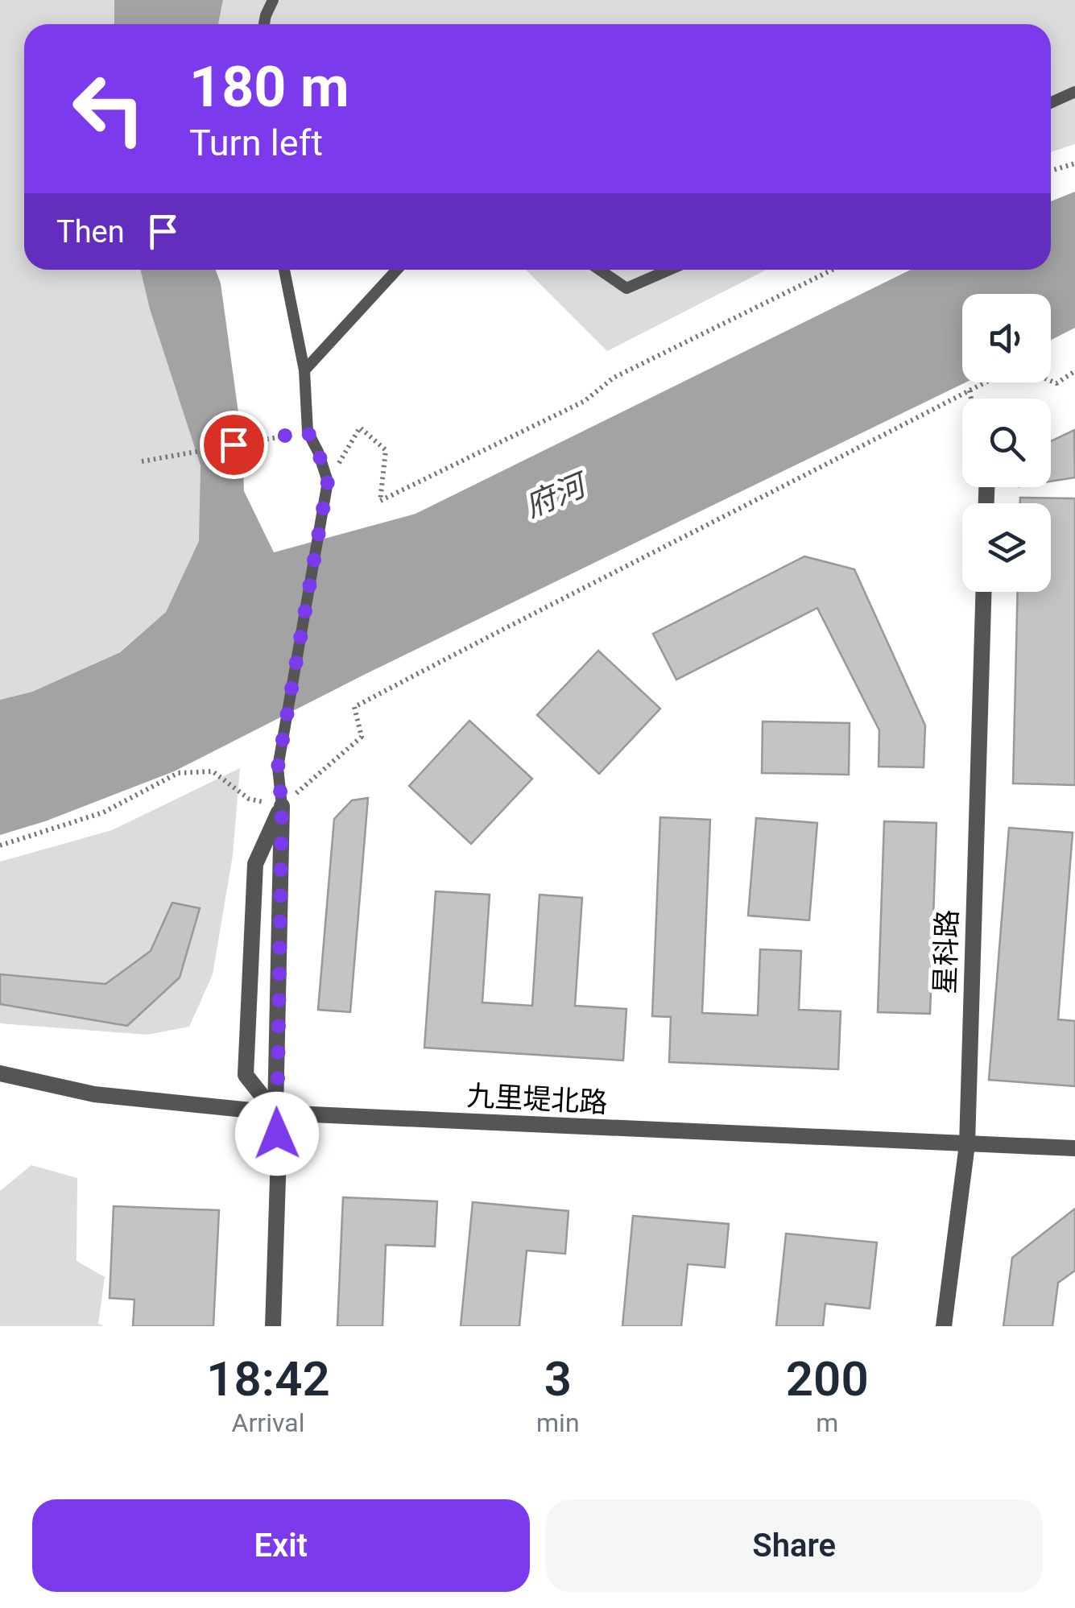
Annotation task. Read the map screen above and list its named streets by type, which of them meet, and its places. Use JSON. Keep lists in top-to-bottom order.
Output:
{
  "streets": {
    "street": ["星科路", "九里堤北路"]
  },
  "crossings": [
    ["星科路", "九里堤北路"]
  ],
  "water": ["府河"],
  "page": {
    "turn": ["180 m", "Turn left"],
    "then": "Then",
    "eta": [
      "18:42",
      "Arrival",
      "3",
      "min",
      "200",
      "m"
    ],
    "buttons": ["Exit", "Share"]
  }
}
